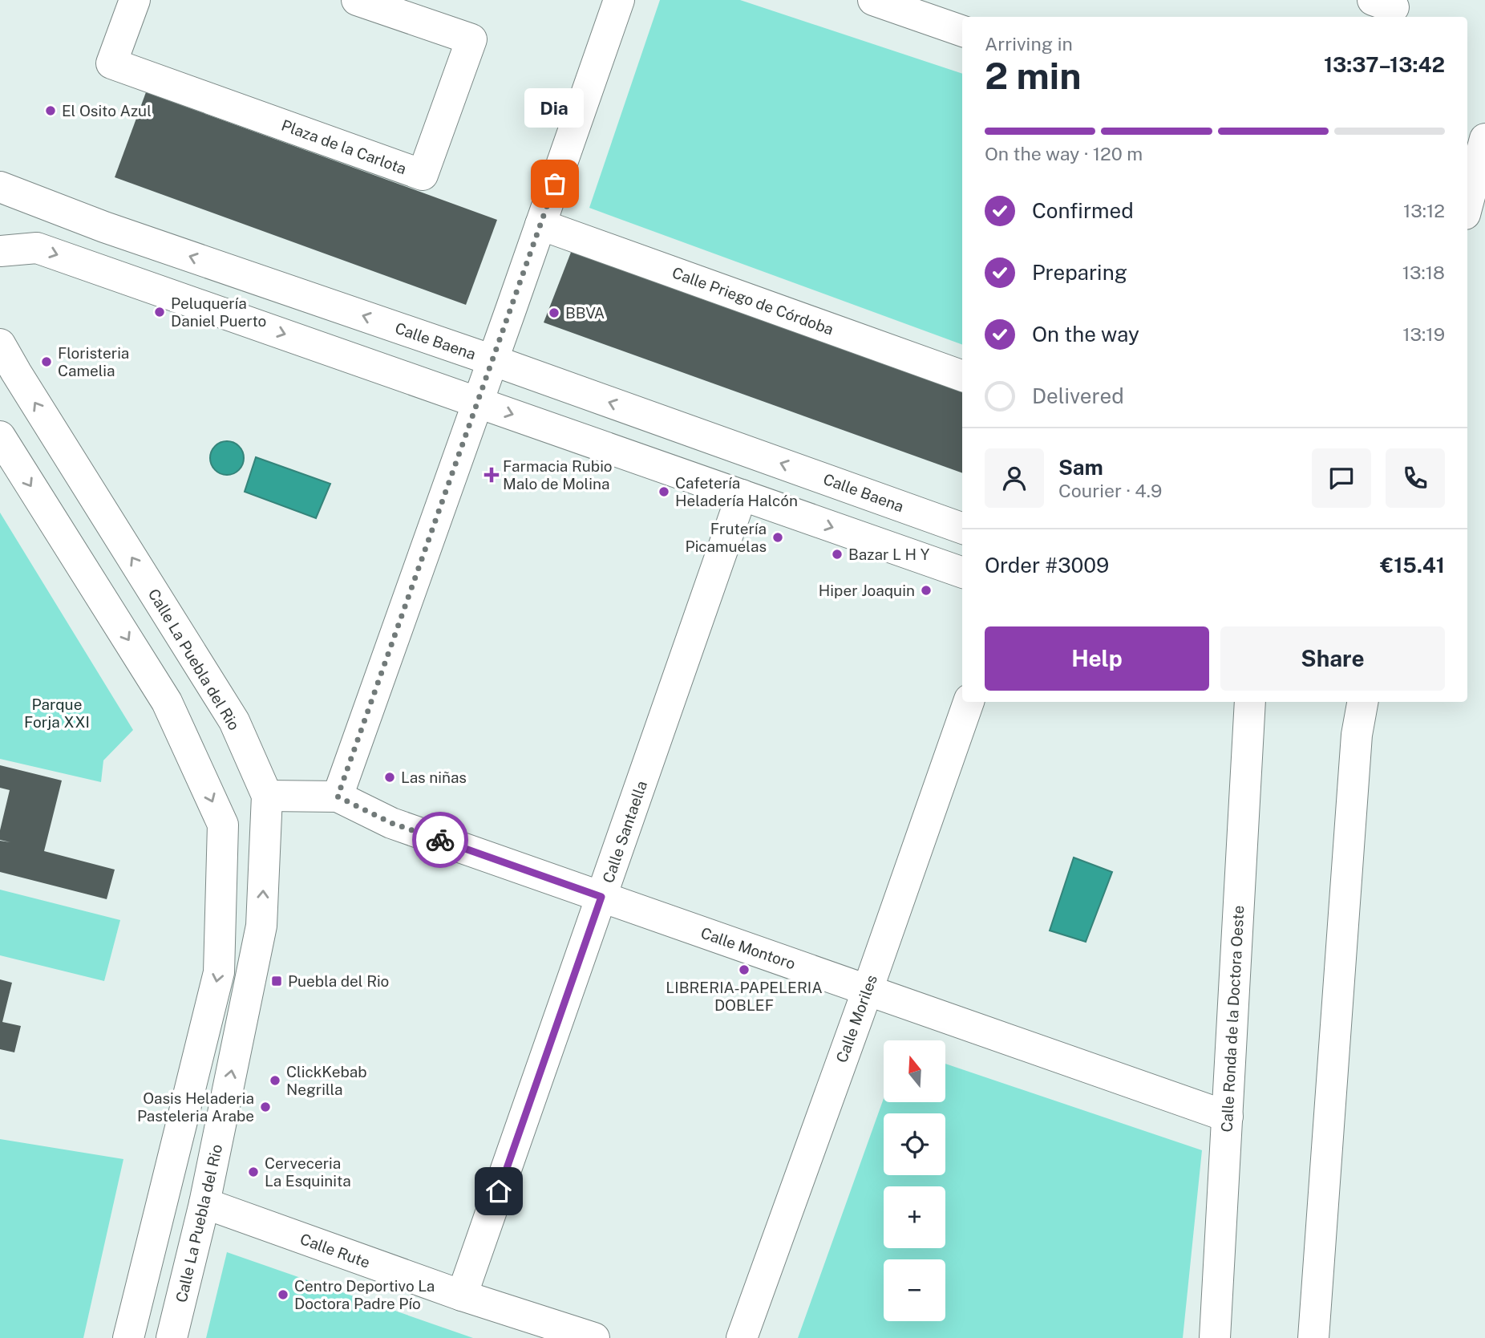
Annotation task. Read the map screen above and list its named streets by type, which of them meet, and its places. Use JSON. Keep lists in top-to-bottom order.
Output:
{
  "streets": {
    "street": [
      "Plaza de la Carlota",
      "Calle Priego de Córdoba",
      "Calle Baena",
      "Calle La Puebla del Rio",
      "Calle Santaella",
      "Calle Montoro",
      "Calle Moriles",
      "Calle Ronda de la Doctora Oeste",
      "Calle Rute"
    ]
  },
  "crossings": [
    ["Calle La Puebla del Rio", "Calle Montoro"],
    ["Calle La Puebla del Rio", "Calle Rute"],
    ["Calle Santaella", "Calle Montoro"],
    ["Calle Santaella", "Calle Rute"],
    ["Calle Montoro", "Calle Moriles"],
    ["Calle Montoro", "Calle Ronda de la Doctora Oeste"]
  ],
  "parks": ["Parque Forja XXI"],
  "places": {
    "other": [
      "El Osito Azul",
      "Dia",
      "Peluquería Daniel Puerto",
      "BBVA",
      "Floristeria Camelia",
      "Cafetería Heladería Halcón",
      "Frutería Picamuelas",
      "Bazar L H Y",
      "Hiper Joaquin",
      "Las niñas",
      "LIBRERIA-PAPELERIA DOBLEF",
      "ClickKebab Negrilla",
      "Oasis Heladeria Pasteleria Arabe",
      "Cerveceria La Esquinita",
      "Centro Deportivo La Doctora Padre Pío"
    ],
    "health": ["Farmacia Rubio Malo de Molina"],
    "transit": ["Puebla del Rio"]
  },
  "north": "top",
  "page": {
    "heading": ["2 min", "Arriving in", "13:37–13:42"],
    "panel": [
      "Sam",
      "Courier · 4.9",
      "Order #3009",
      "€15.41"
    ],
    "bubble": "Dia",
    "bar": "On the way · 120 m",
    "list": [
      ["Confirmed", "13:12"],
      ["Preparing", "13:18"],
      ["On the way", "13:19"],
      "Delivered"
    ],
    "buttons": ["Help", "Share"],
    "map_buttons": ["+", "−"]
  }
}
